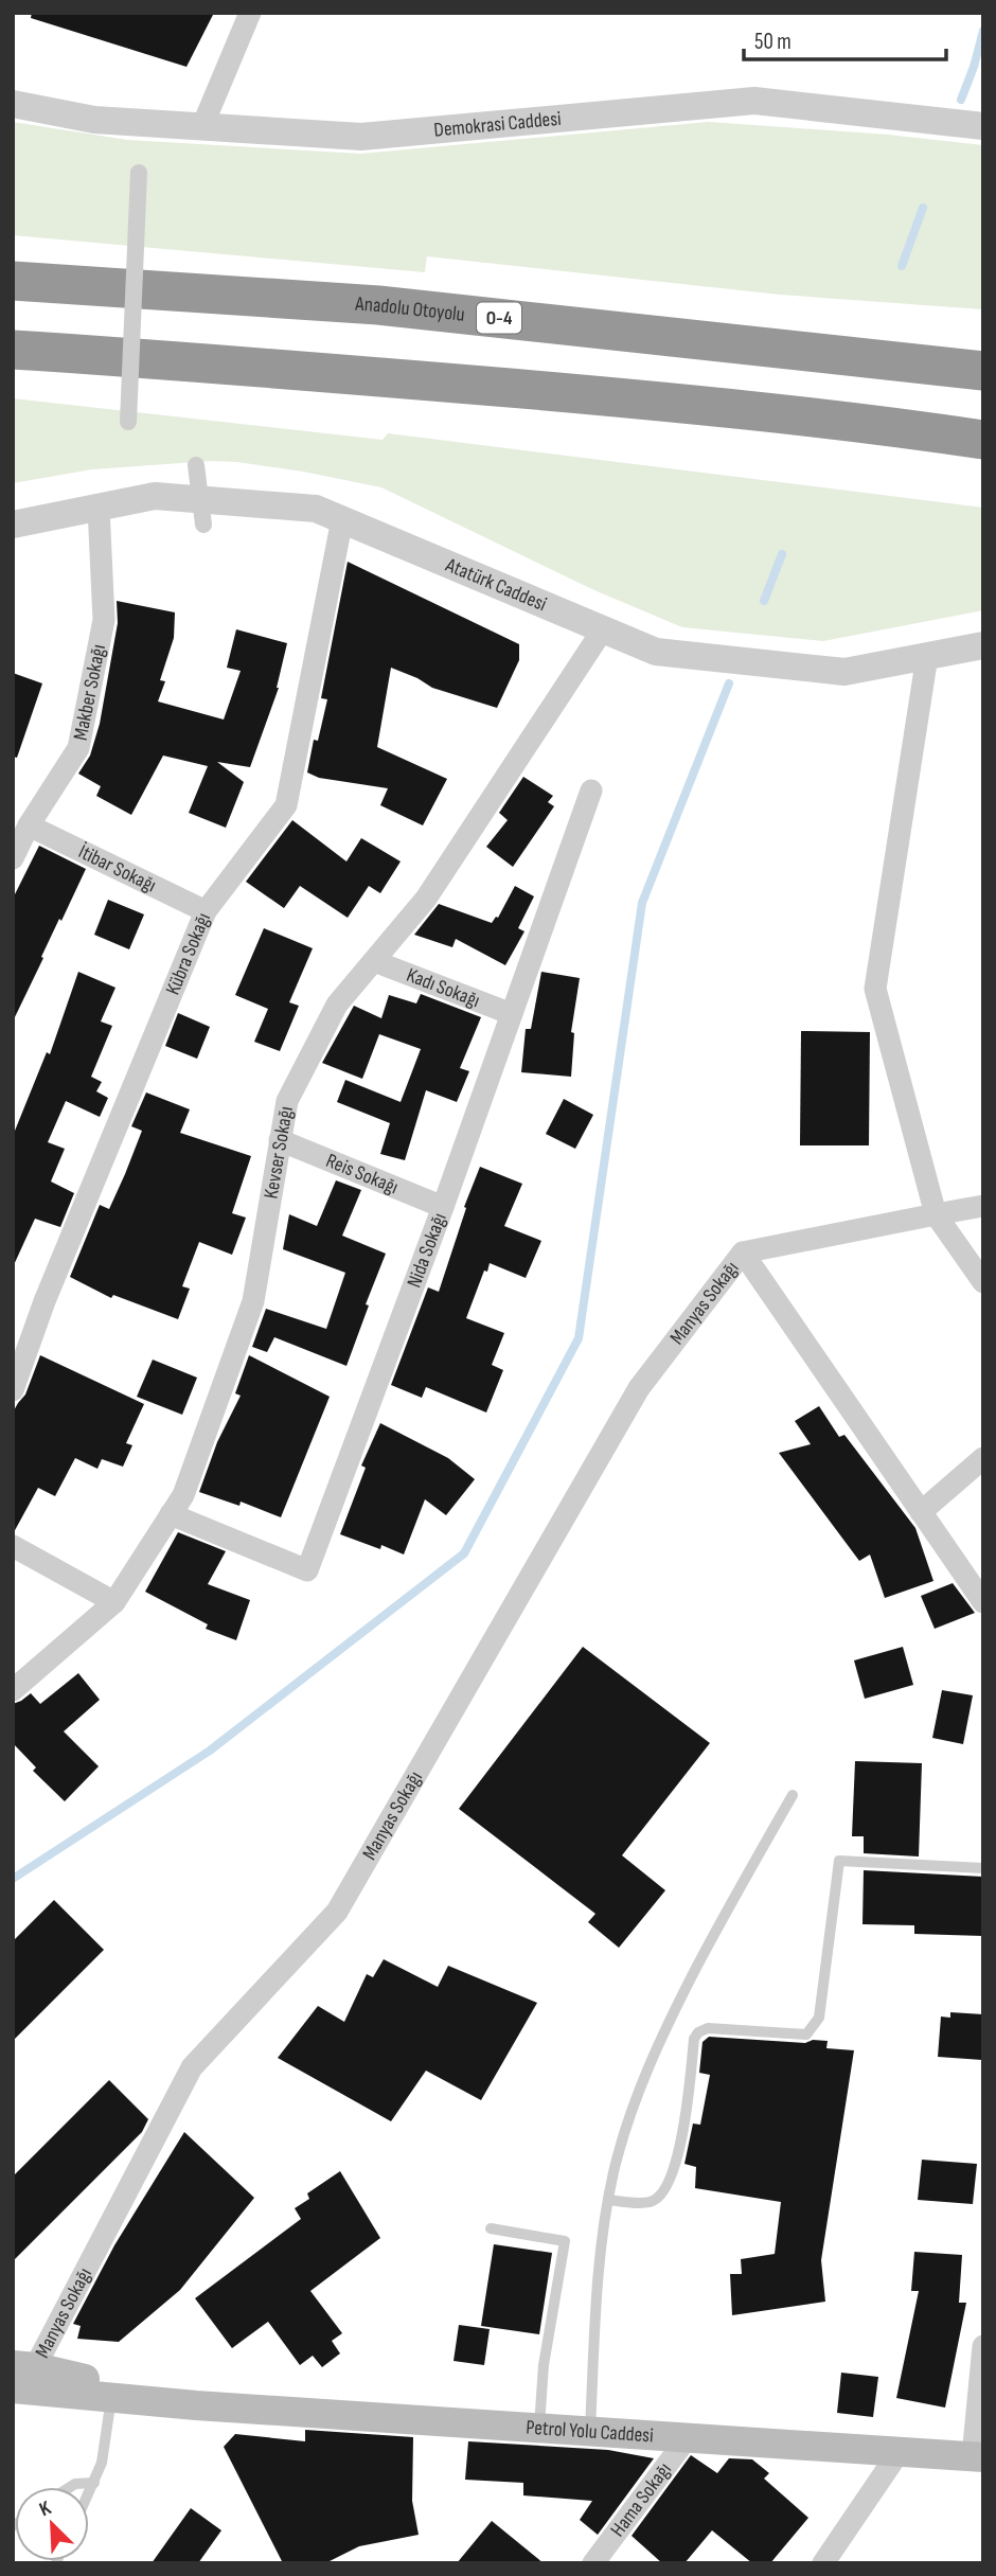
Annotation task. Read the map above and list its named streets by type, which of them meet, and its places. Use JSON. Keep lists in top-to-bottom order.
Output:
{
  "streets": {
    "highway": ["Anadolu Otoyolu", "O-4"],
    "main road": ["Petrol Yolu Caddesi"],
    "street": [
      "Demokrasi Caddesi",
      "Atatürk Caddesi",
      "Makber Sokağı",
      "İtibar Sokağı",
      "Kübra Sokağı",
      "Kadı Sokağı",
      "Kevser Sokağı",
      "Reis Sokağı",
      "Nida Sokağı",
      "Manyas Sokağı",
      "Hama Sokağı"
    ]
  },
  "crossings": [
    ["Atatürk Caddesi", "Makber Sokağı"],
    ["Atatürk Caddesi", "Kübra Sokağı"],
    ["Atatürk Caddesi", "Kevser Sokağı"],
    ["Makber Sokağı", "İtibar Sokağı"],
    ["İtibar Sokağı", "Kübra Sokağı"],
    ["Kadı Sokağı", "Kevser Sokağı"],
    ["Kadı Sokağı", "Nida Sokağı"],
    ["Kevser Sokağı", "Reis Sokağı"],
    ["Kevser Sokağı", "Nida Sokağı"],
    ["Reis Sokağı", "Nida Sokağı"],
    ["Manyas Sokağı", "Petrol Yolu Caddesi"],
    ["Petrol Yolu Caddesi", "Hama Sokağı"]
  ],
  "scale_bar": "50 m",
  "north": "top left"
}
